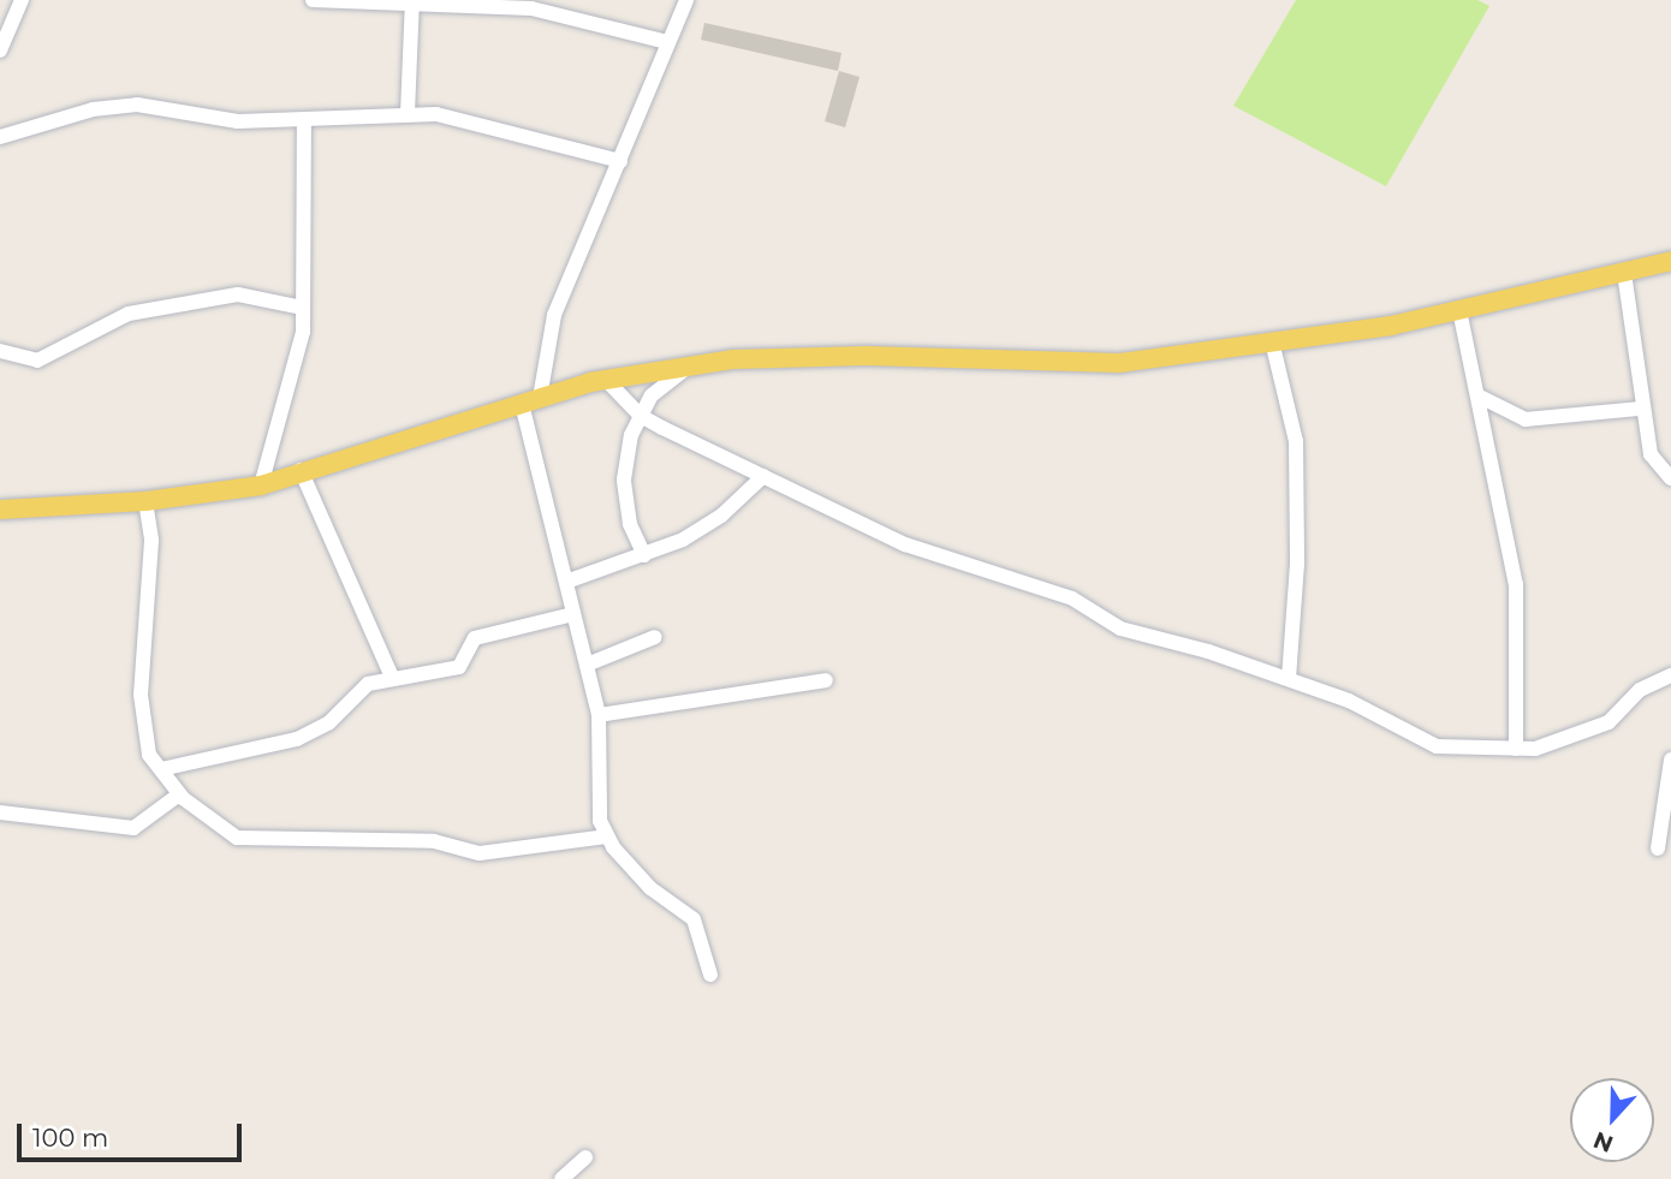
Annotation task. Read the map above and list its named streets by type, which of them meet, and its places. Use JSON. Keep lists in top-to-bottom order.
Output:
{
  "scale_bar": "100 m",
  "north": "bottom"
}
